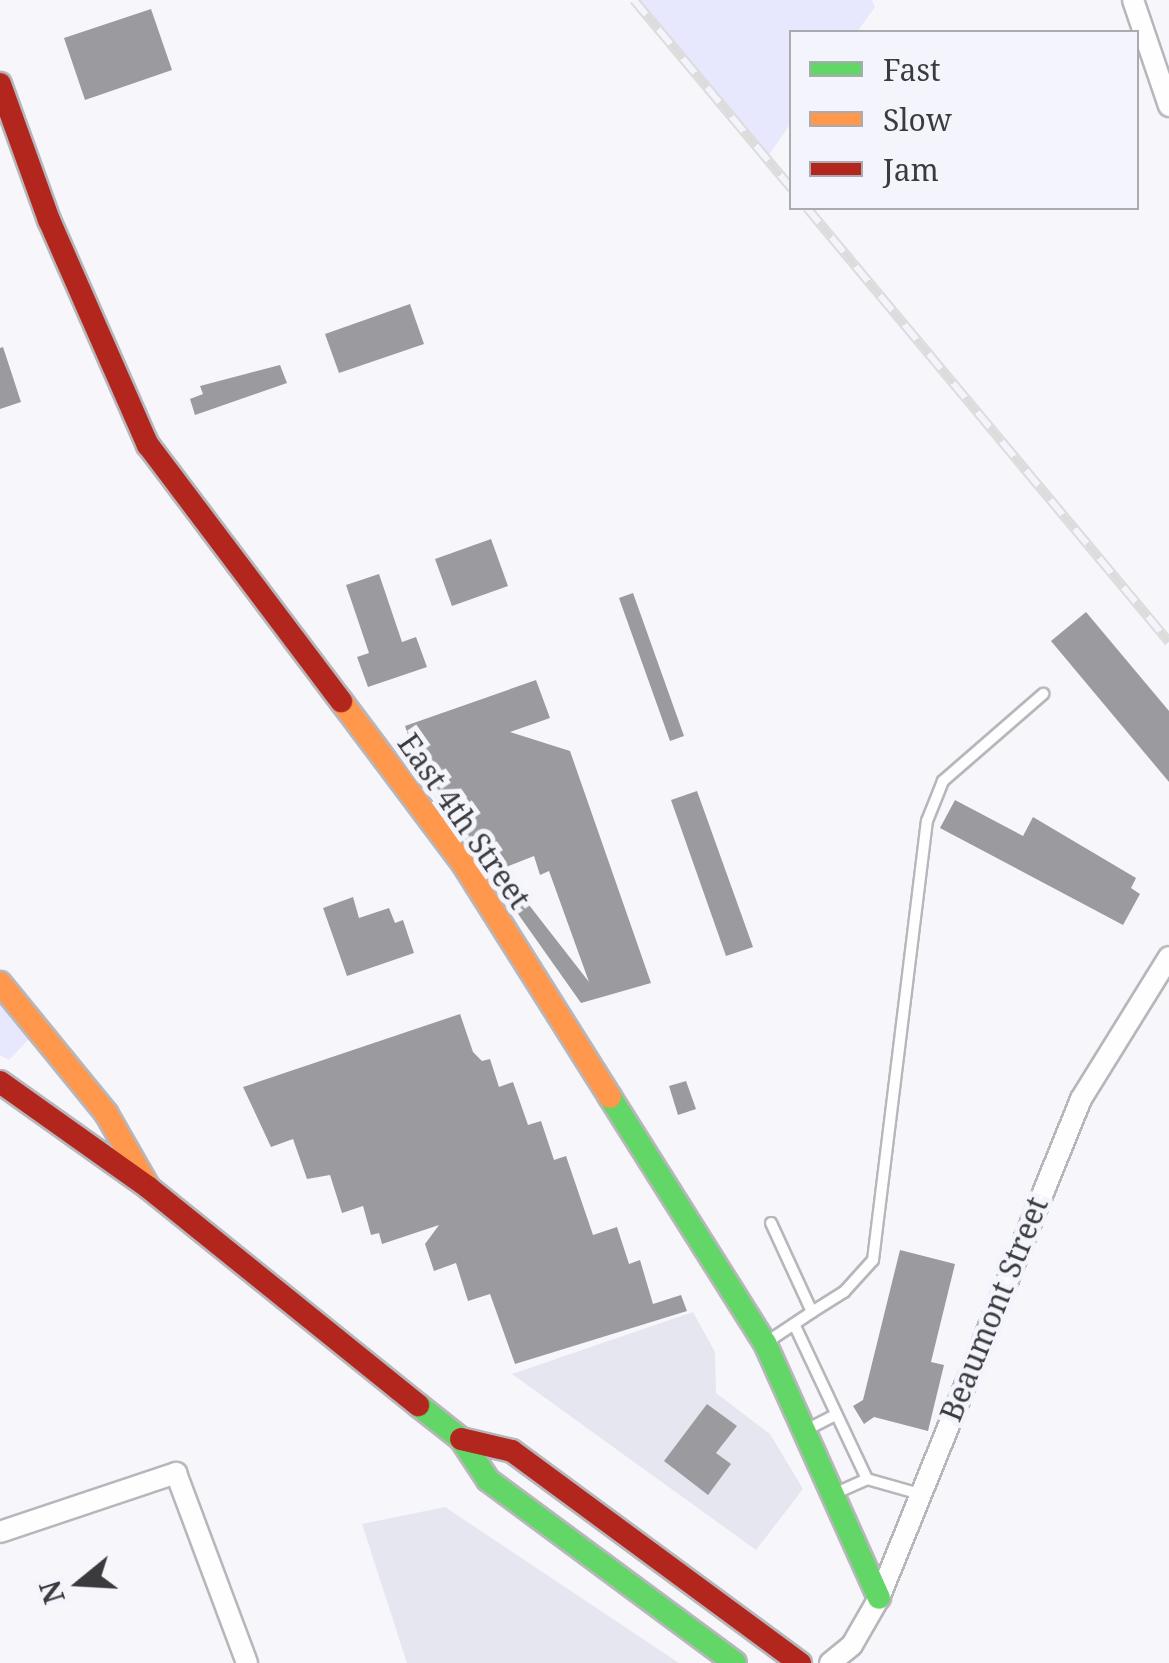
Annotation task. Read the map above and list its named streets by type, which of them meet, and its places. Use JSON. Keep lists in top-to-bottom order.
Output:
{
  "streets": {
    "main road": ["East 4th Street"],
    "street": ["Beaumont Street"]
  },
  "crossings": [
    ["East 4th Street", "Beaumont Street"]
  ],
  "legend": ["Fast", "Slow", "Jam"],
  "north": "left"
}
